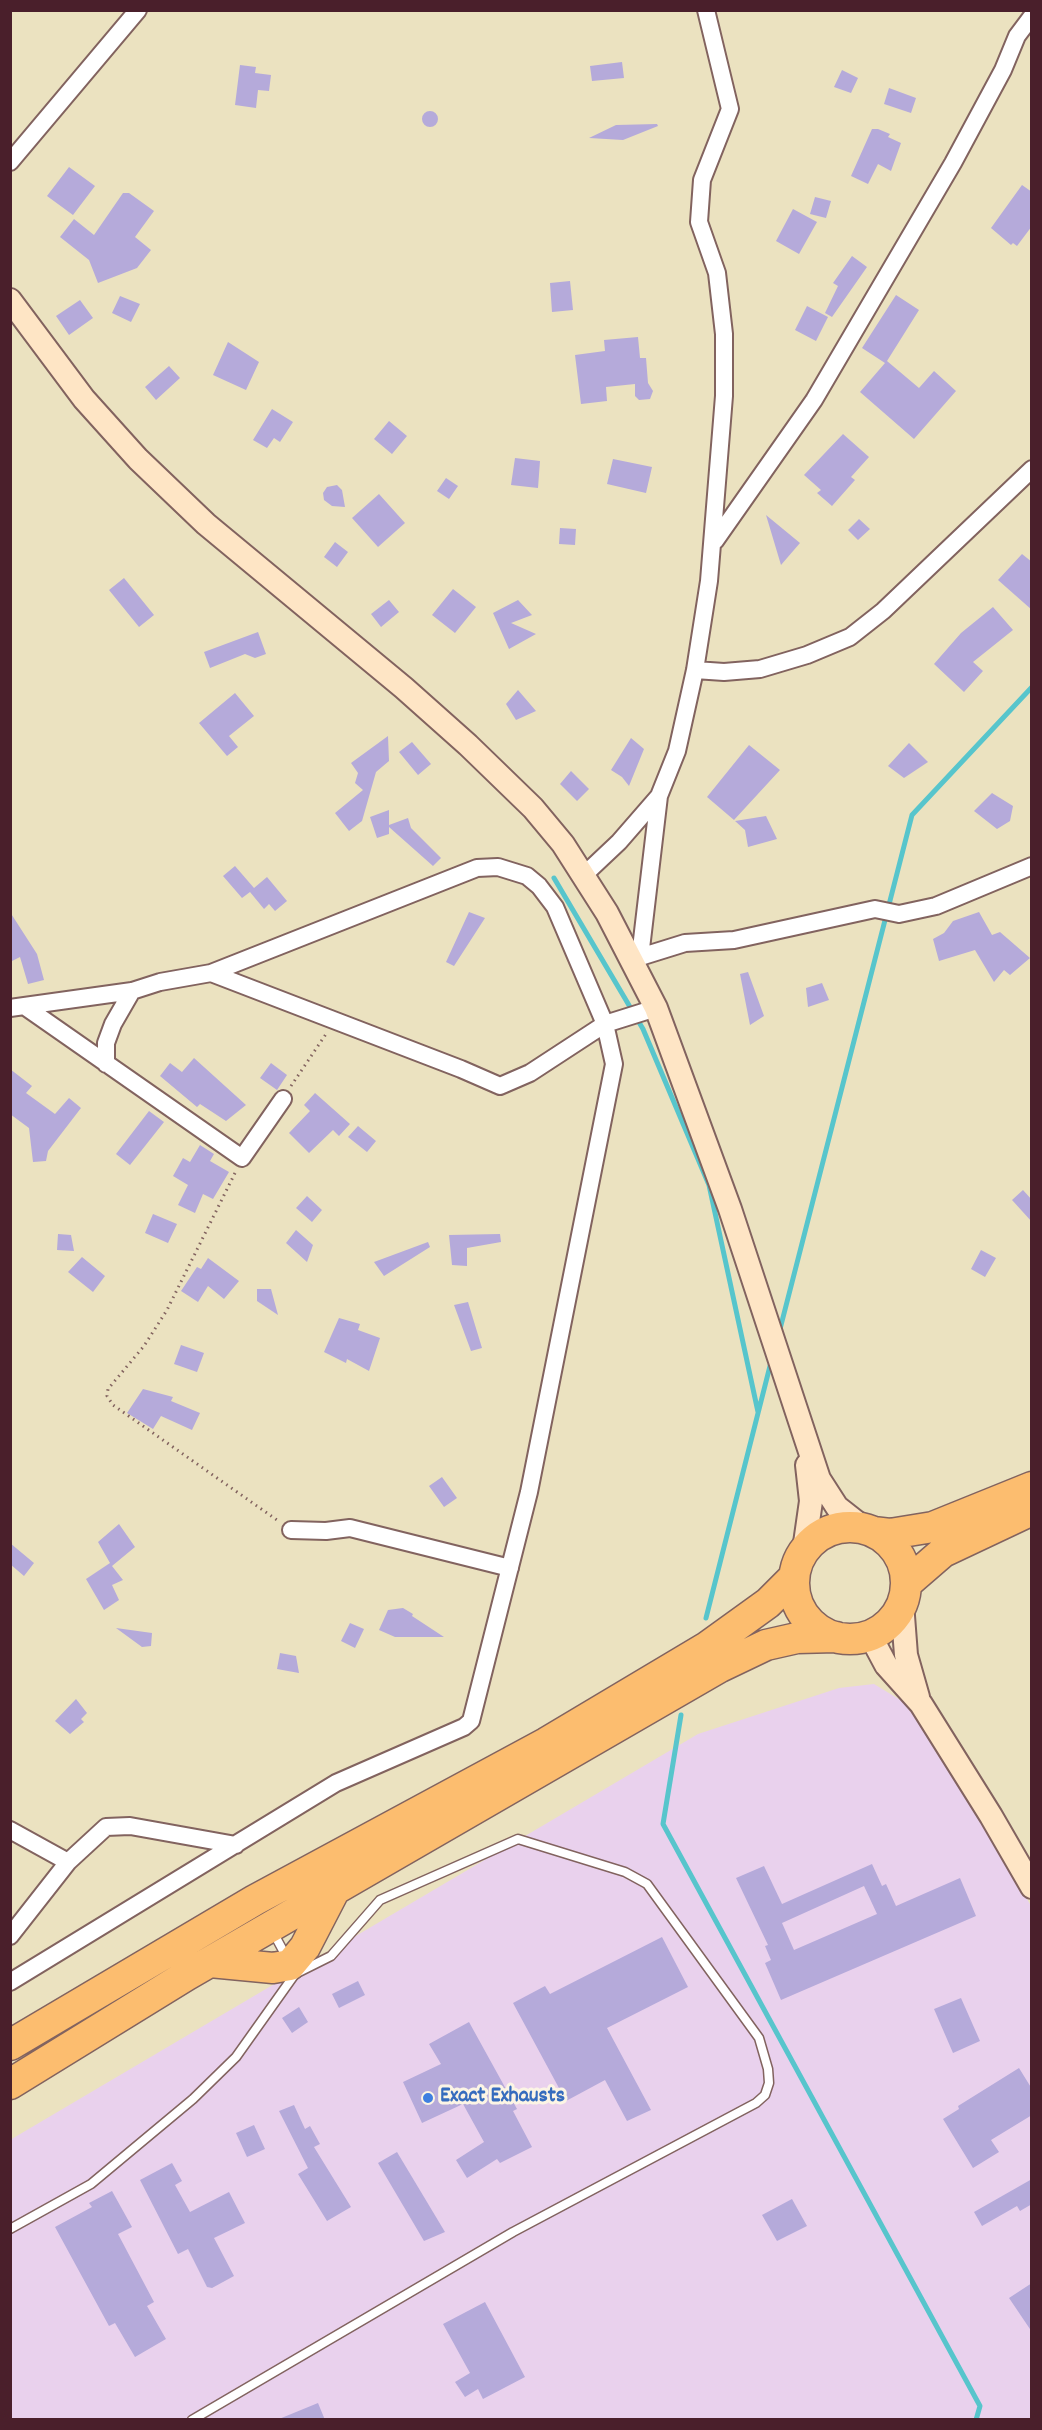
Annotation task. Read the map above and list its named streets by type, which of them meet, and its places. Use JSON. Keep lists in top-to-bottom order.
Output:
{
  "places": ["Exact Exhausts"]
}
